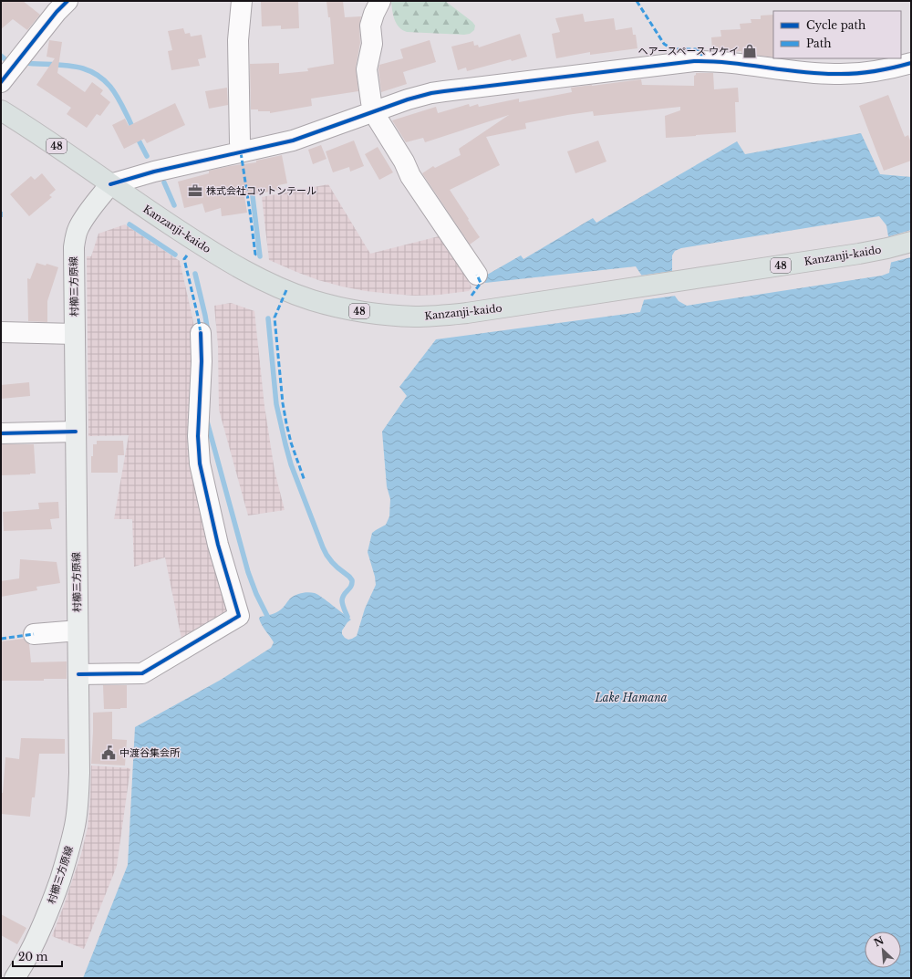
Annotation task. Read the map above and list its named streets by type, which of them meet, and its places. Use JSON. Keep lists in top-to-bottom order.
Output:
{
  "streets": {
    "main road": ["48", "Kanzanji-kaido", "村櫛三方原線"]
  },
  "crossings": [
    ["Kanzanji-kaido", "村櫛三方原線"]
  ],
  "water": ["Lake Hamana"],
  "places": {
    "shop": ["ヘアースペース ウケイ"],
    "office": ["株式会社コットンテール"],
    "public building": ["中渡谷集会所"]
  },
  "legend": ["Cycle path", "Path"],
  "scale_bar": "20 m",
  "north": "top left"
}
